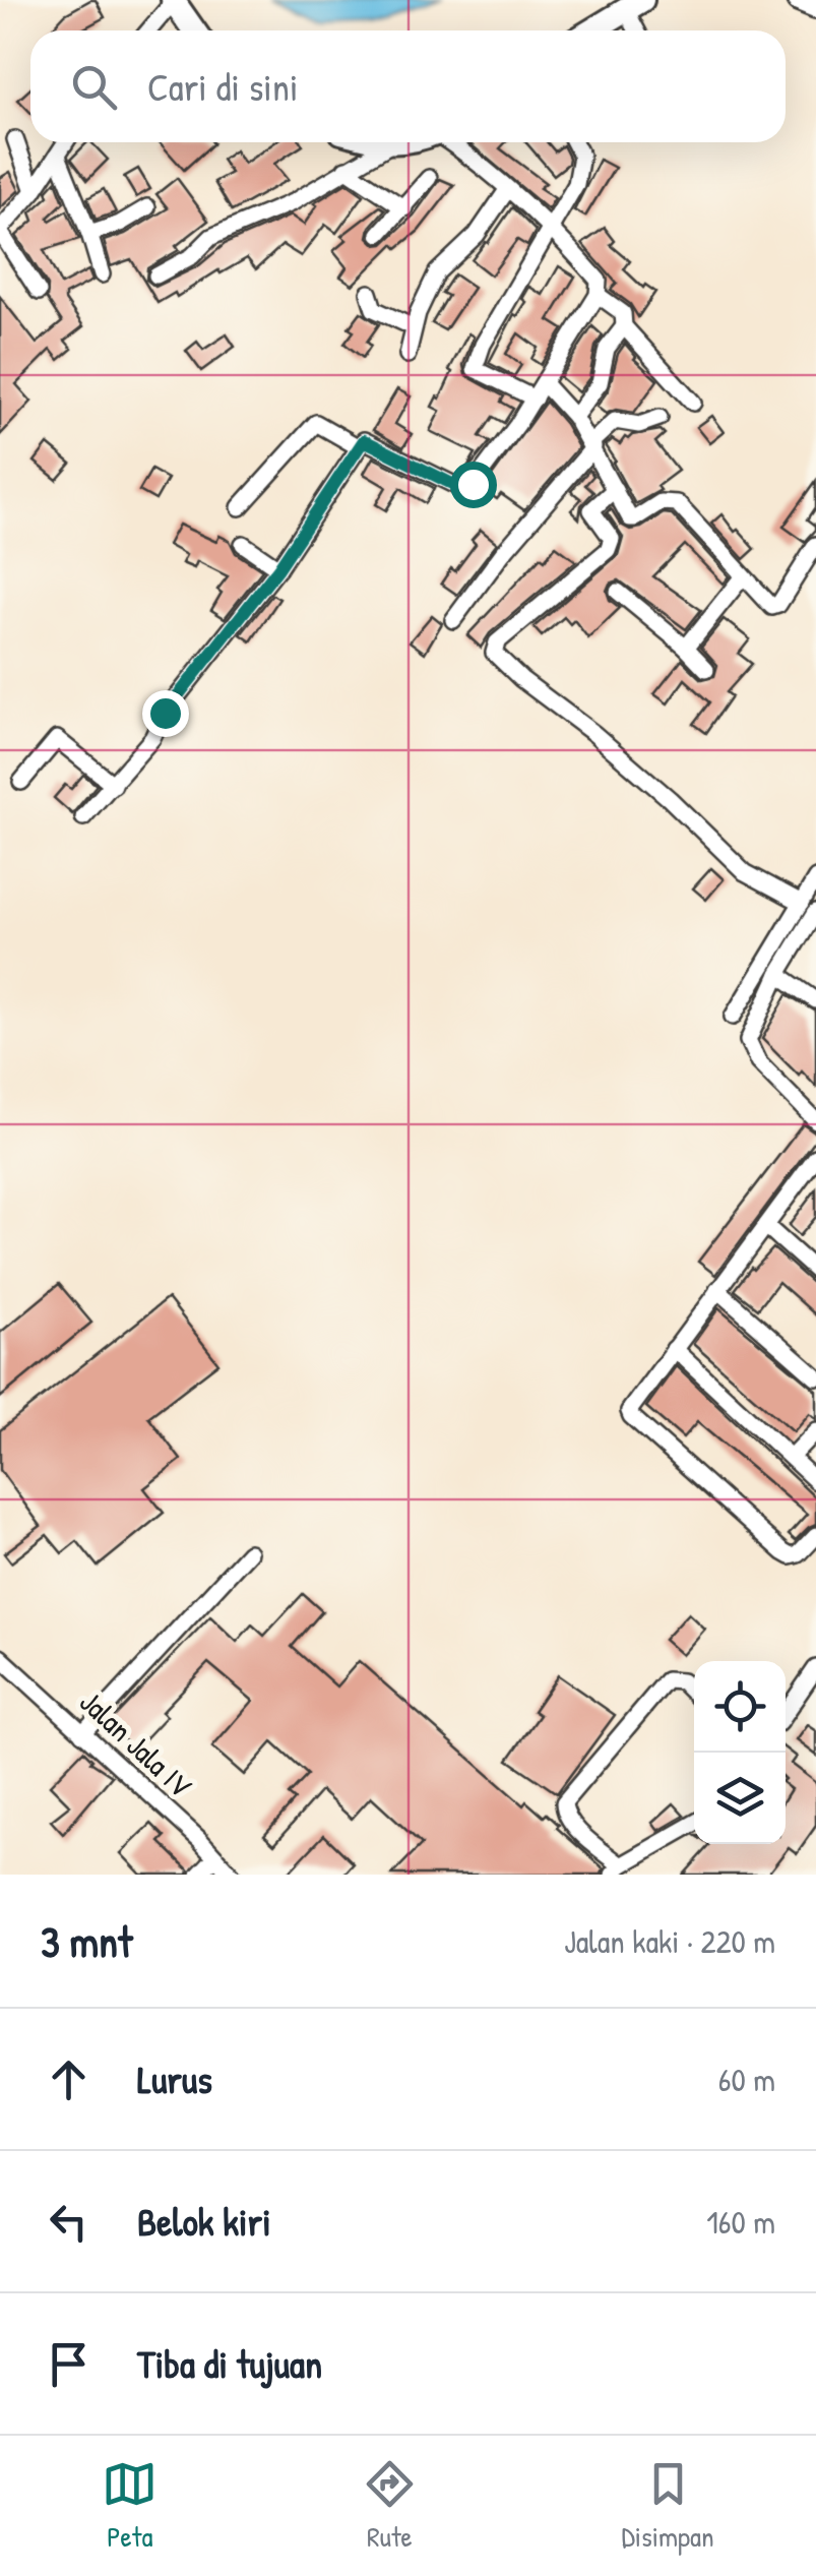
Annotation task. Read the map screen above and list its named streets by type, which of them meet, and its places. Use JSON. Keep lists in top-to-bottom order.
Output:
{
  "streets": {
    "street": ["Jalan Jala IV"]
  },
  "page": {
    "search": "Cari di sini",
    "heading": ["3 mnt", "Jalan kaki · 220 m"],
    "list": [
      ["Lurus", "60 m"],
      ["Belok kiri", "160 m"],
      "Tiba di tujuan"
    ],
    "nav": ["Peta", "Rute", "Disimpan"]
  }
}
